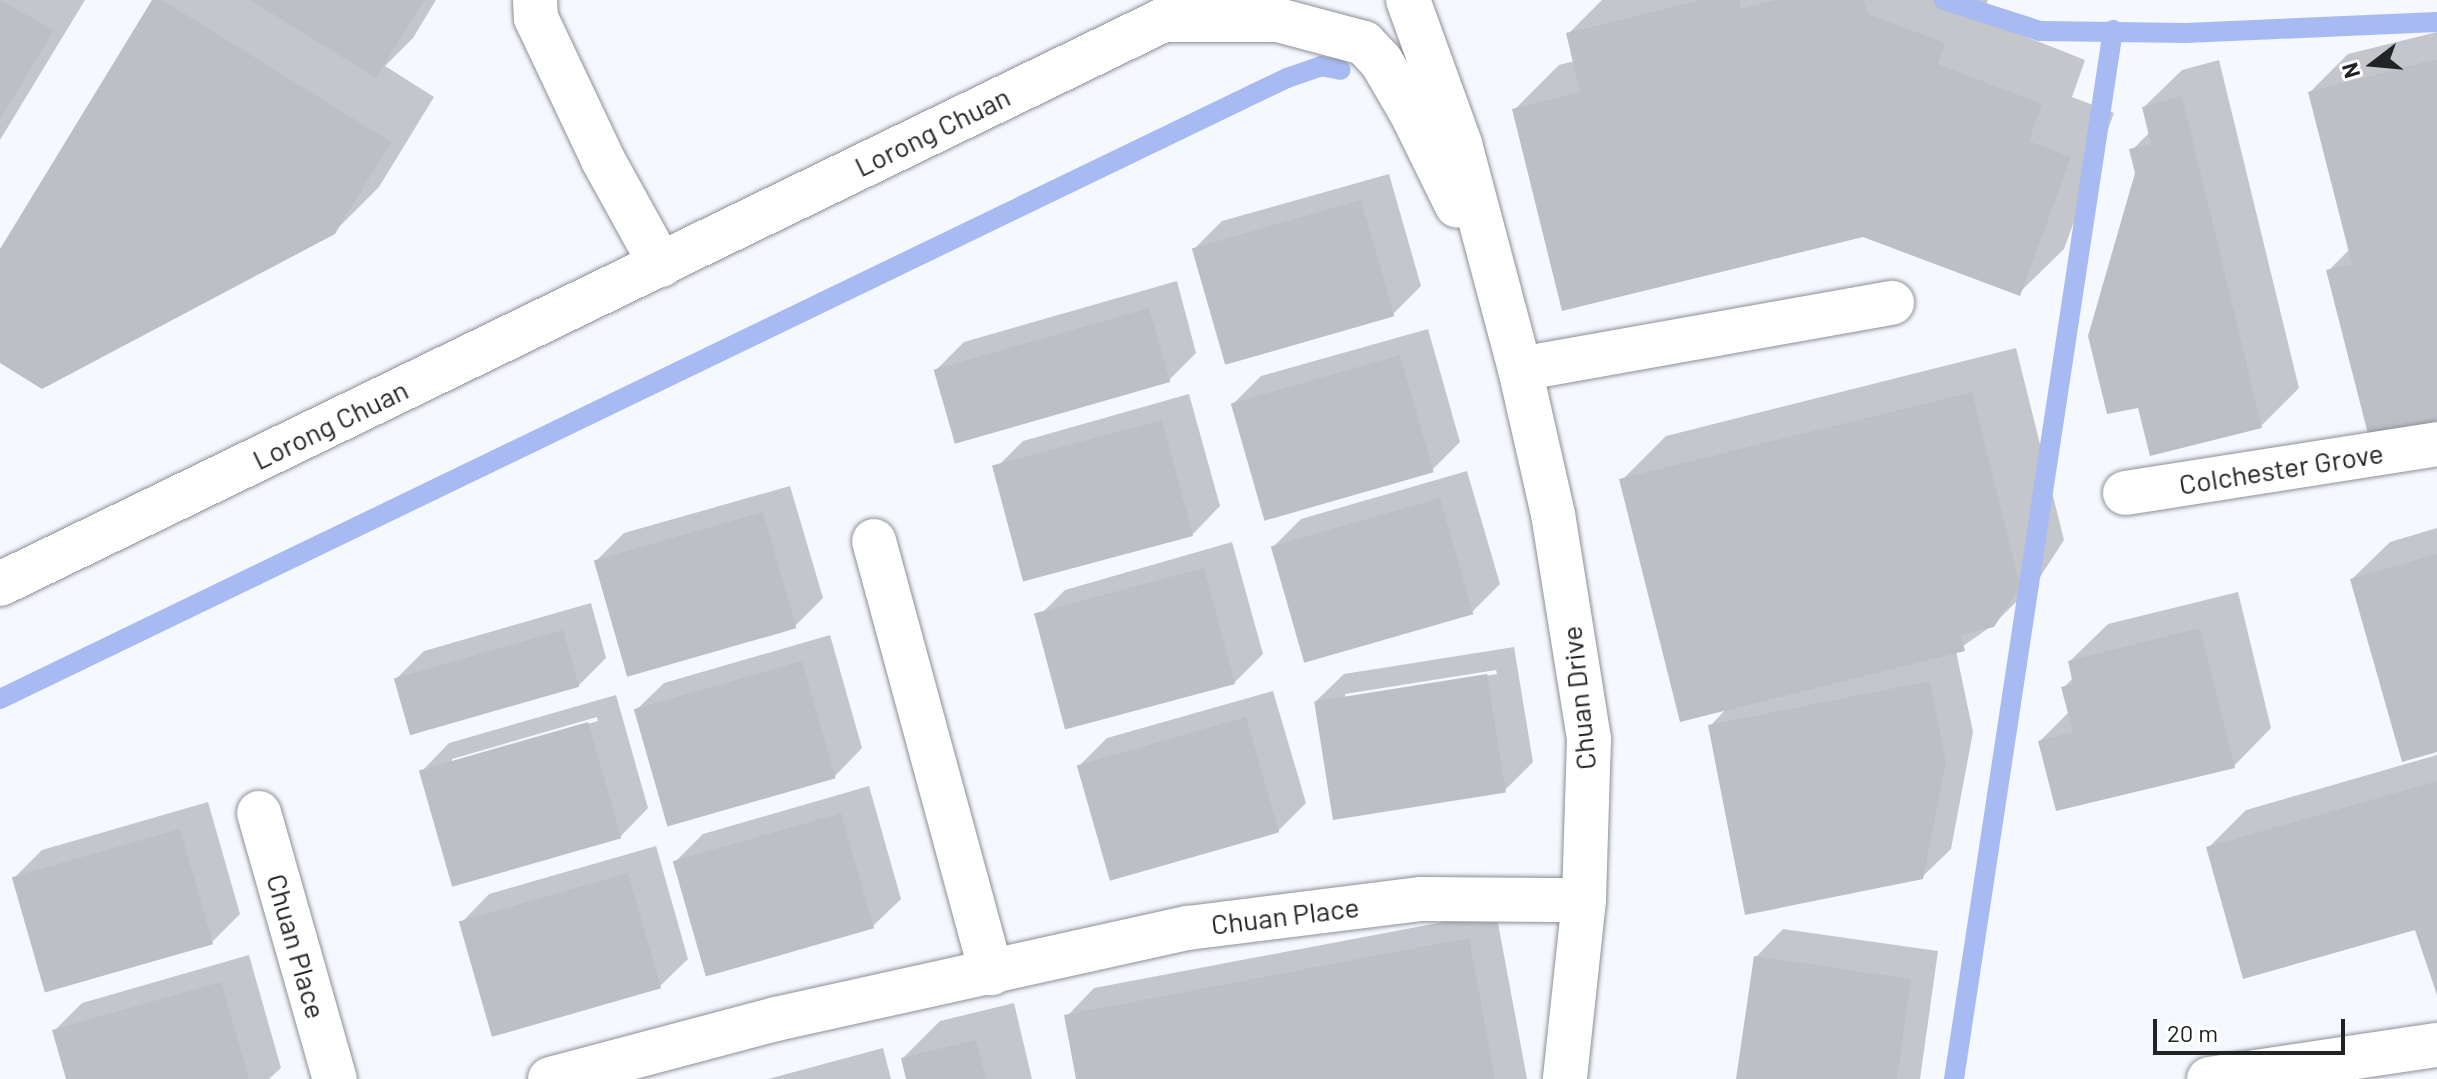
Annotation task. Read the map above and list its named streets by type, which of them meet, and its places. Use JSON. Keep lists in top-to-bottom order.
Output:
{
  "streets": {
    "street": [
      "Lorong Chuan",
      "Colchester Grove",
      "Chuan Drive",
      "Chuan Place"
    ]
  },
  "crossings": [
    ["Chuan Drive", "Chuan Place"]
  ],
  "scale_bar": "20 m",
  "north": "left"
}
